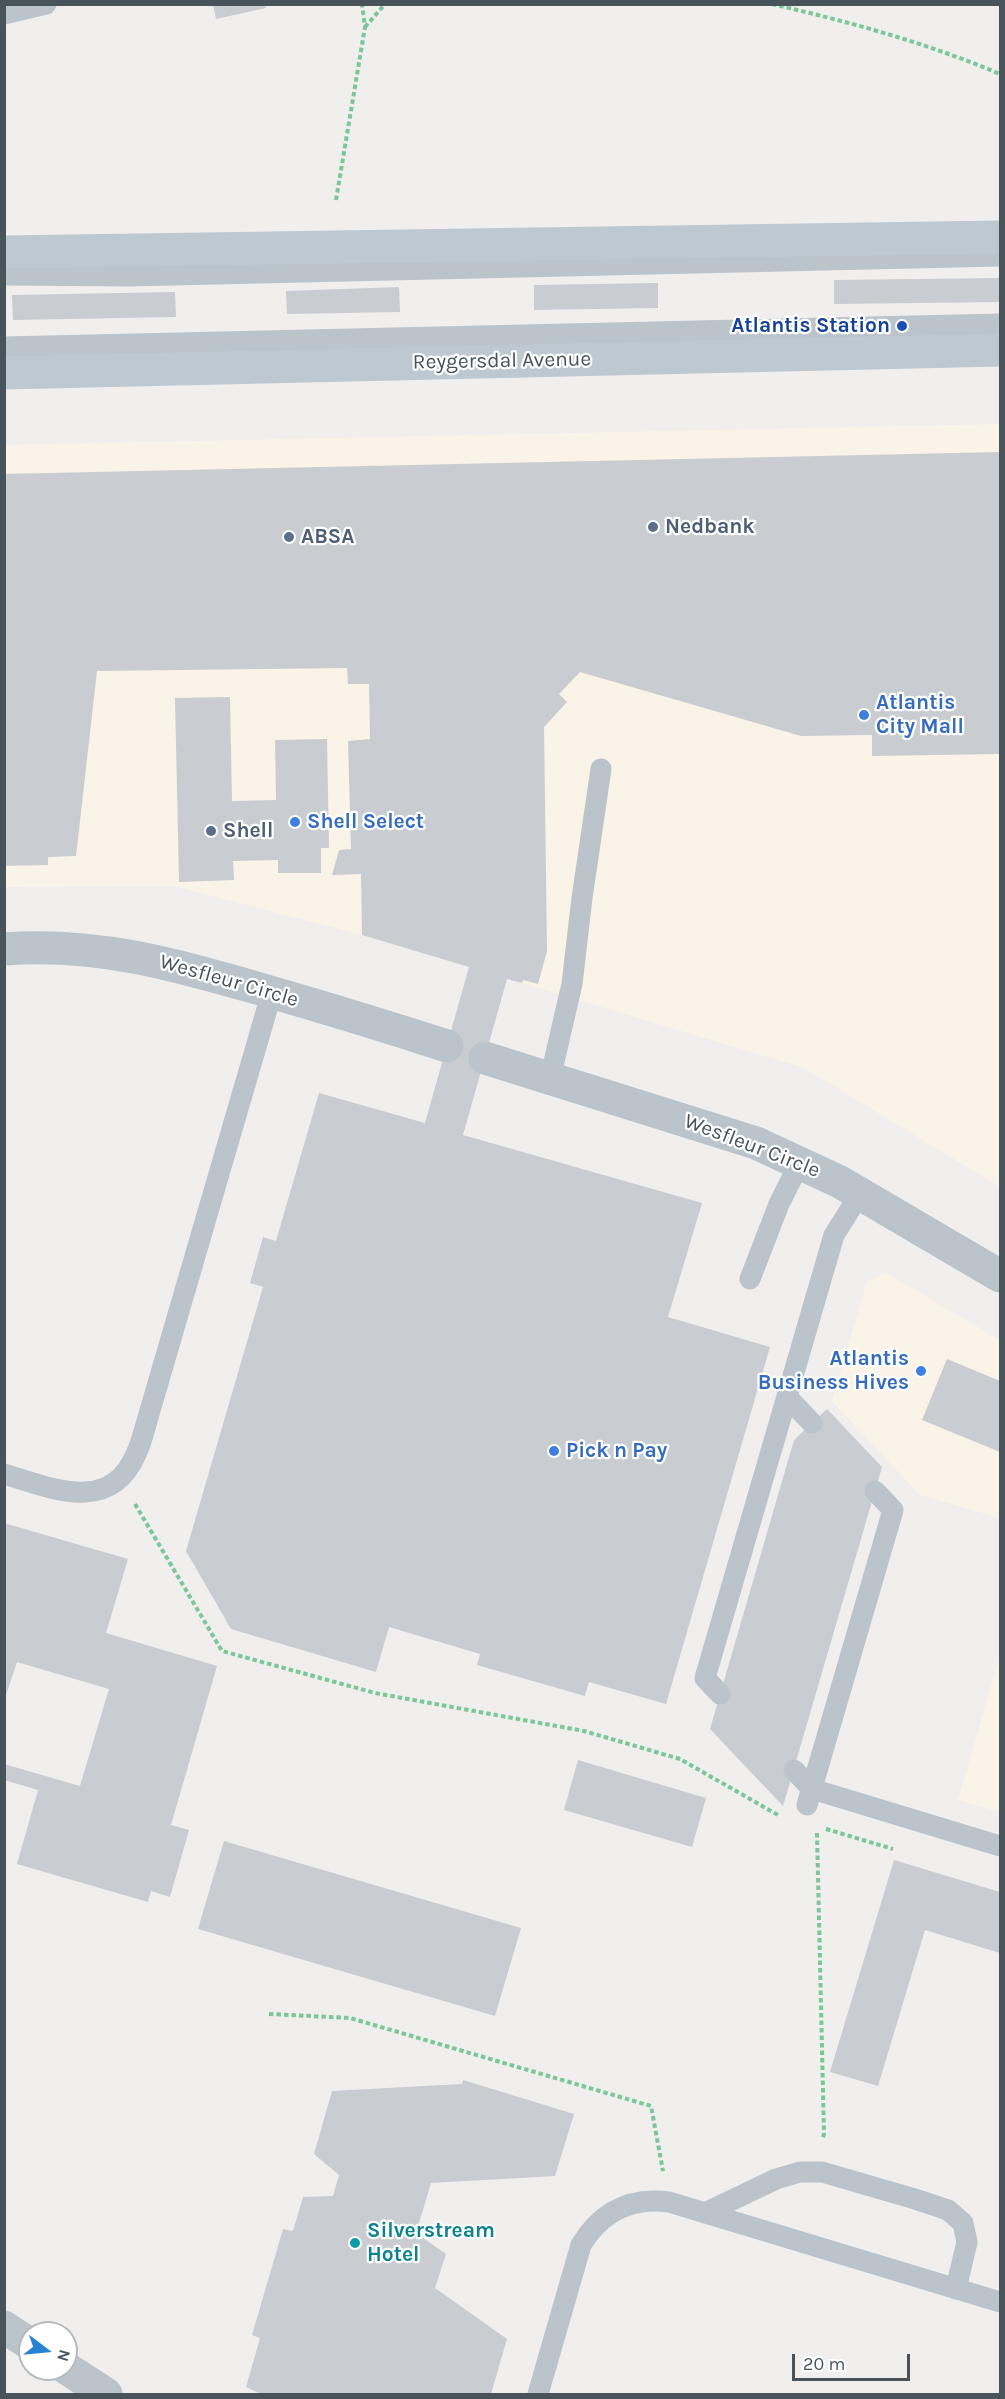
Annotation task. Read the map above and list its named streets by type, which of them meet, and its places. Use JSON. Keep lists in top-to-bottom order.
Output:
{
  "streets": {
    "main road": ["Reygersdal Avenue"],
    "street": ["Wesfleur Circle"]
  },
  "places": [
    "Atlantis Station",
    "Nedbank",
    "ABSA",
    "Atlantis City Mall",
    "Shell Select",
    "Shell",
    "Atlantis Business Hives",
    "Pick n Pay",
    "Silverstream Hotel"
  ],
  "scale_bar": "20 m",
  "north": "right"
}
